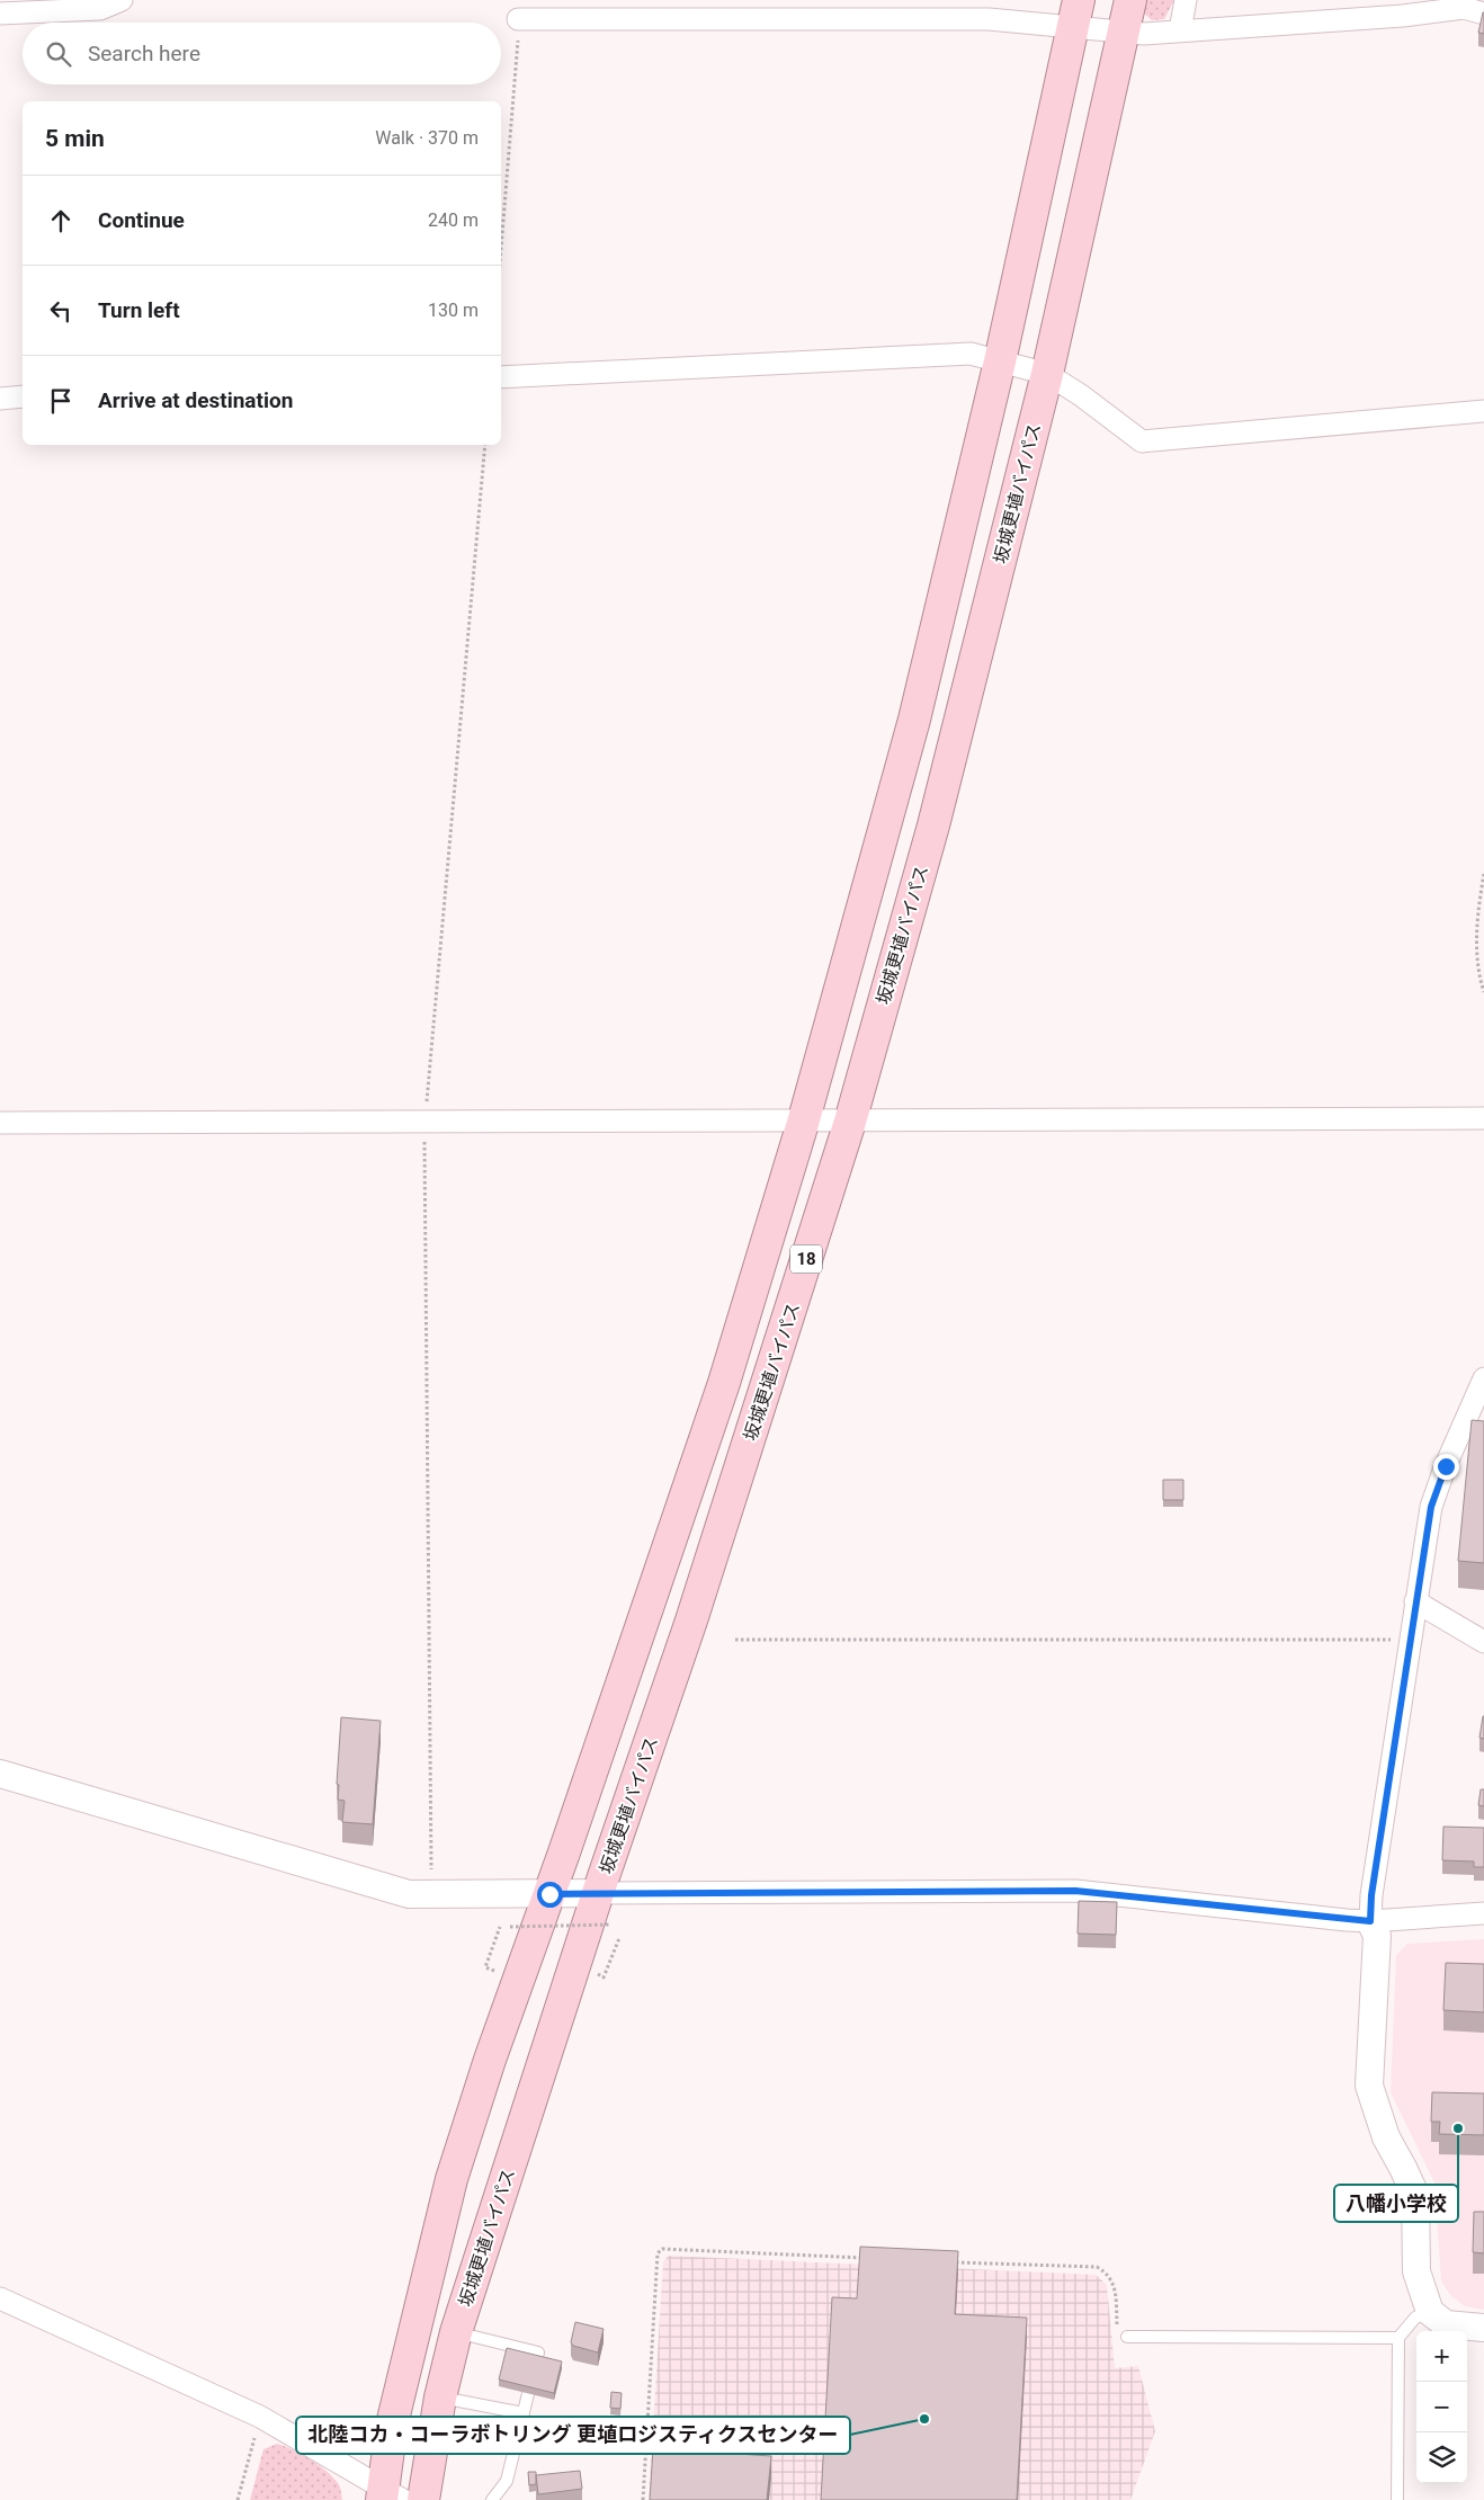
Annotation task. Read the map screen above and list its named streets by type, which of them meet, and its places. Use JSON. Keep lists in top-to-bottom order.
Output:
{
  "streets": {
    "highway": ["坂城更埴バイパス", "18"]
  },
  "places": ["八幡小学校", "北陸コカ・コーラボトリング 更埴ロジスティクスセンター"],
  "page": {
    "search": "Search here",
    "heading": ["5 min", "Walk · 370 m"],
    "list": [
      ["Continue", "240 m"],
      ["Turn left", "130 m"],
      "Arrive at destination"
    ],
    "map_buttons": ["+", "−"]
  }
}
